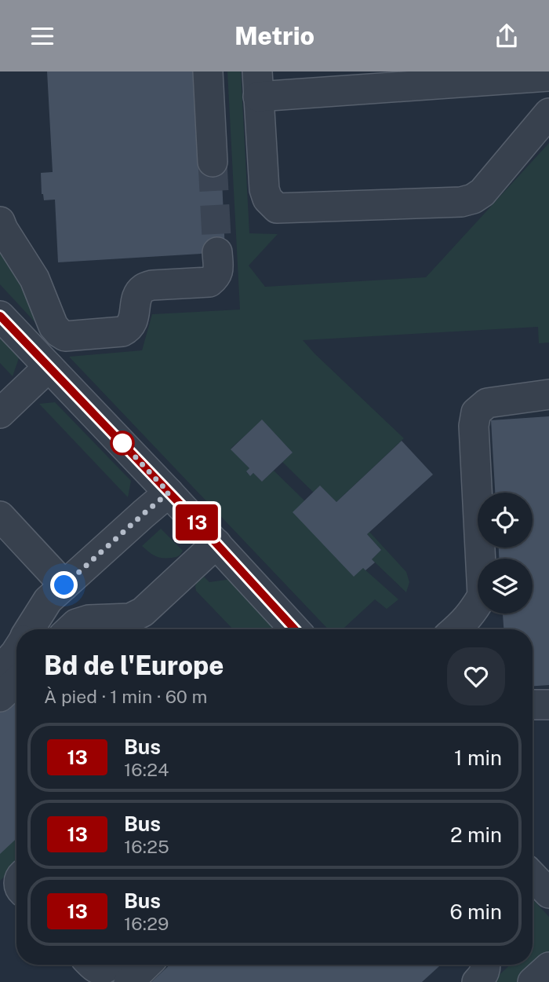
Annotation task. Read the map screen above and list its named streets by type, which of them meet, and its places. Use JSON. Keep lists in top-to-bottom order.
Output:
{
  "lines": ["bus line 13"],
  "page": {
    "header": "Metrio",
    "on_map": "13",
    "heading": ["Bd de l'Europe", "À pied · 1 min · 60 m"],
    "list": [
      {
        "mark": "13",
        "name": "Bus",
        "note": "16:24",
        "value": "1 min"
      },
      {
        "mark": "13",
        "name": "Bus",
        "note": "16:25",
        "value": "2 min"
      },
      {
        "mark": "13",
        "name": "Bus",
        "note": "16:29",
        "value": "6 min"
      }
    ]
  }
}
